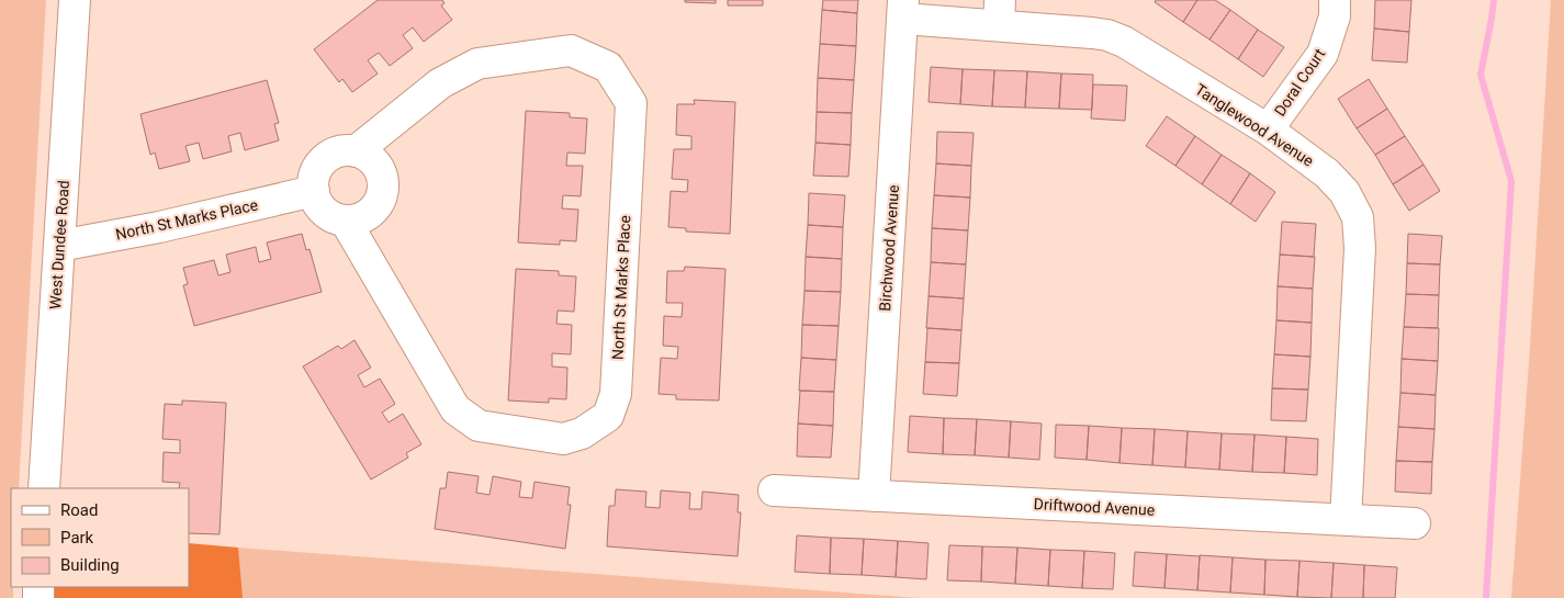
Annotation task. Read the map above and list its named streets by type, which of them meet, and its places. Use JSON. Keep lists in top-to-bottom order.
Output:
{
  "streets": {
    "street": [
      "Doral Court",
      "Tanglewood Avenue",
      "North St Marks Place",
      "West Dundee Road",
      "Birchwood Avenue",
      "Driftwood Avenue"
    ]
  },
  "crossings": [
    ["Doral Court", "Tanglewood Avenue"],
    ["Tanglewood Avenue", "Birchwood Avenue"],
    ["Tanglewood Avenue", "Driftwood Avenue"],
    ["North St Marks Place", "West Dundee Road"],
    ["Birchwood Avenue", "Driftwood Avenue"]
  ],
  "legend": ["Road", "Park", "Building"]
}
